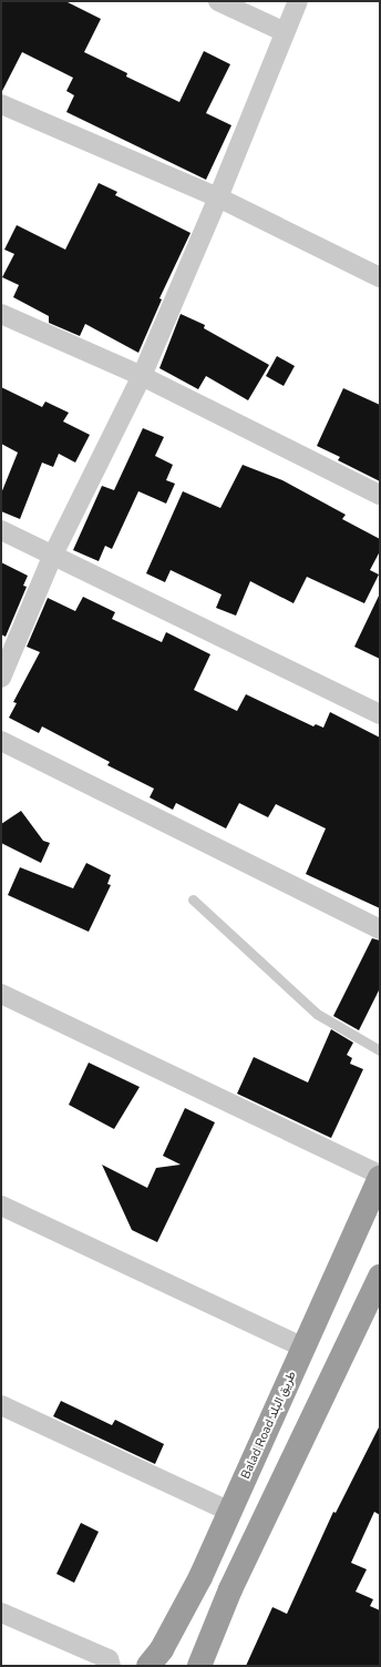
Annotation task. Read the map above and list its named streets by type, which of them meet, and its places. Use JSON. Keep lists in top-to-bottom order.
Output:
{
  "streets": {
    "highway": ["Balad Road طريق البلد"]
  }
}
